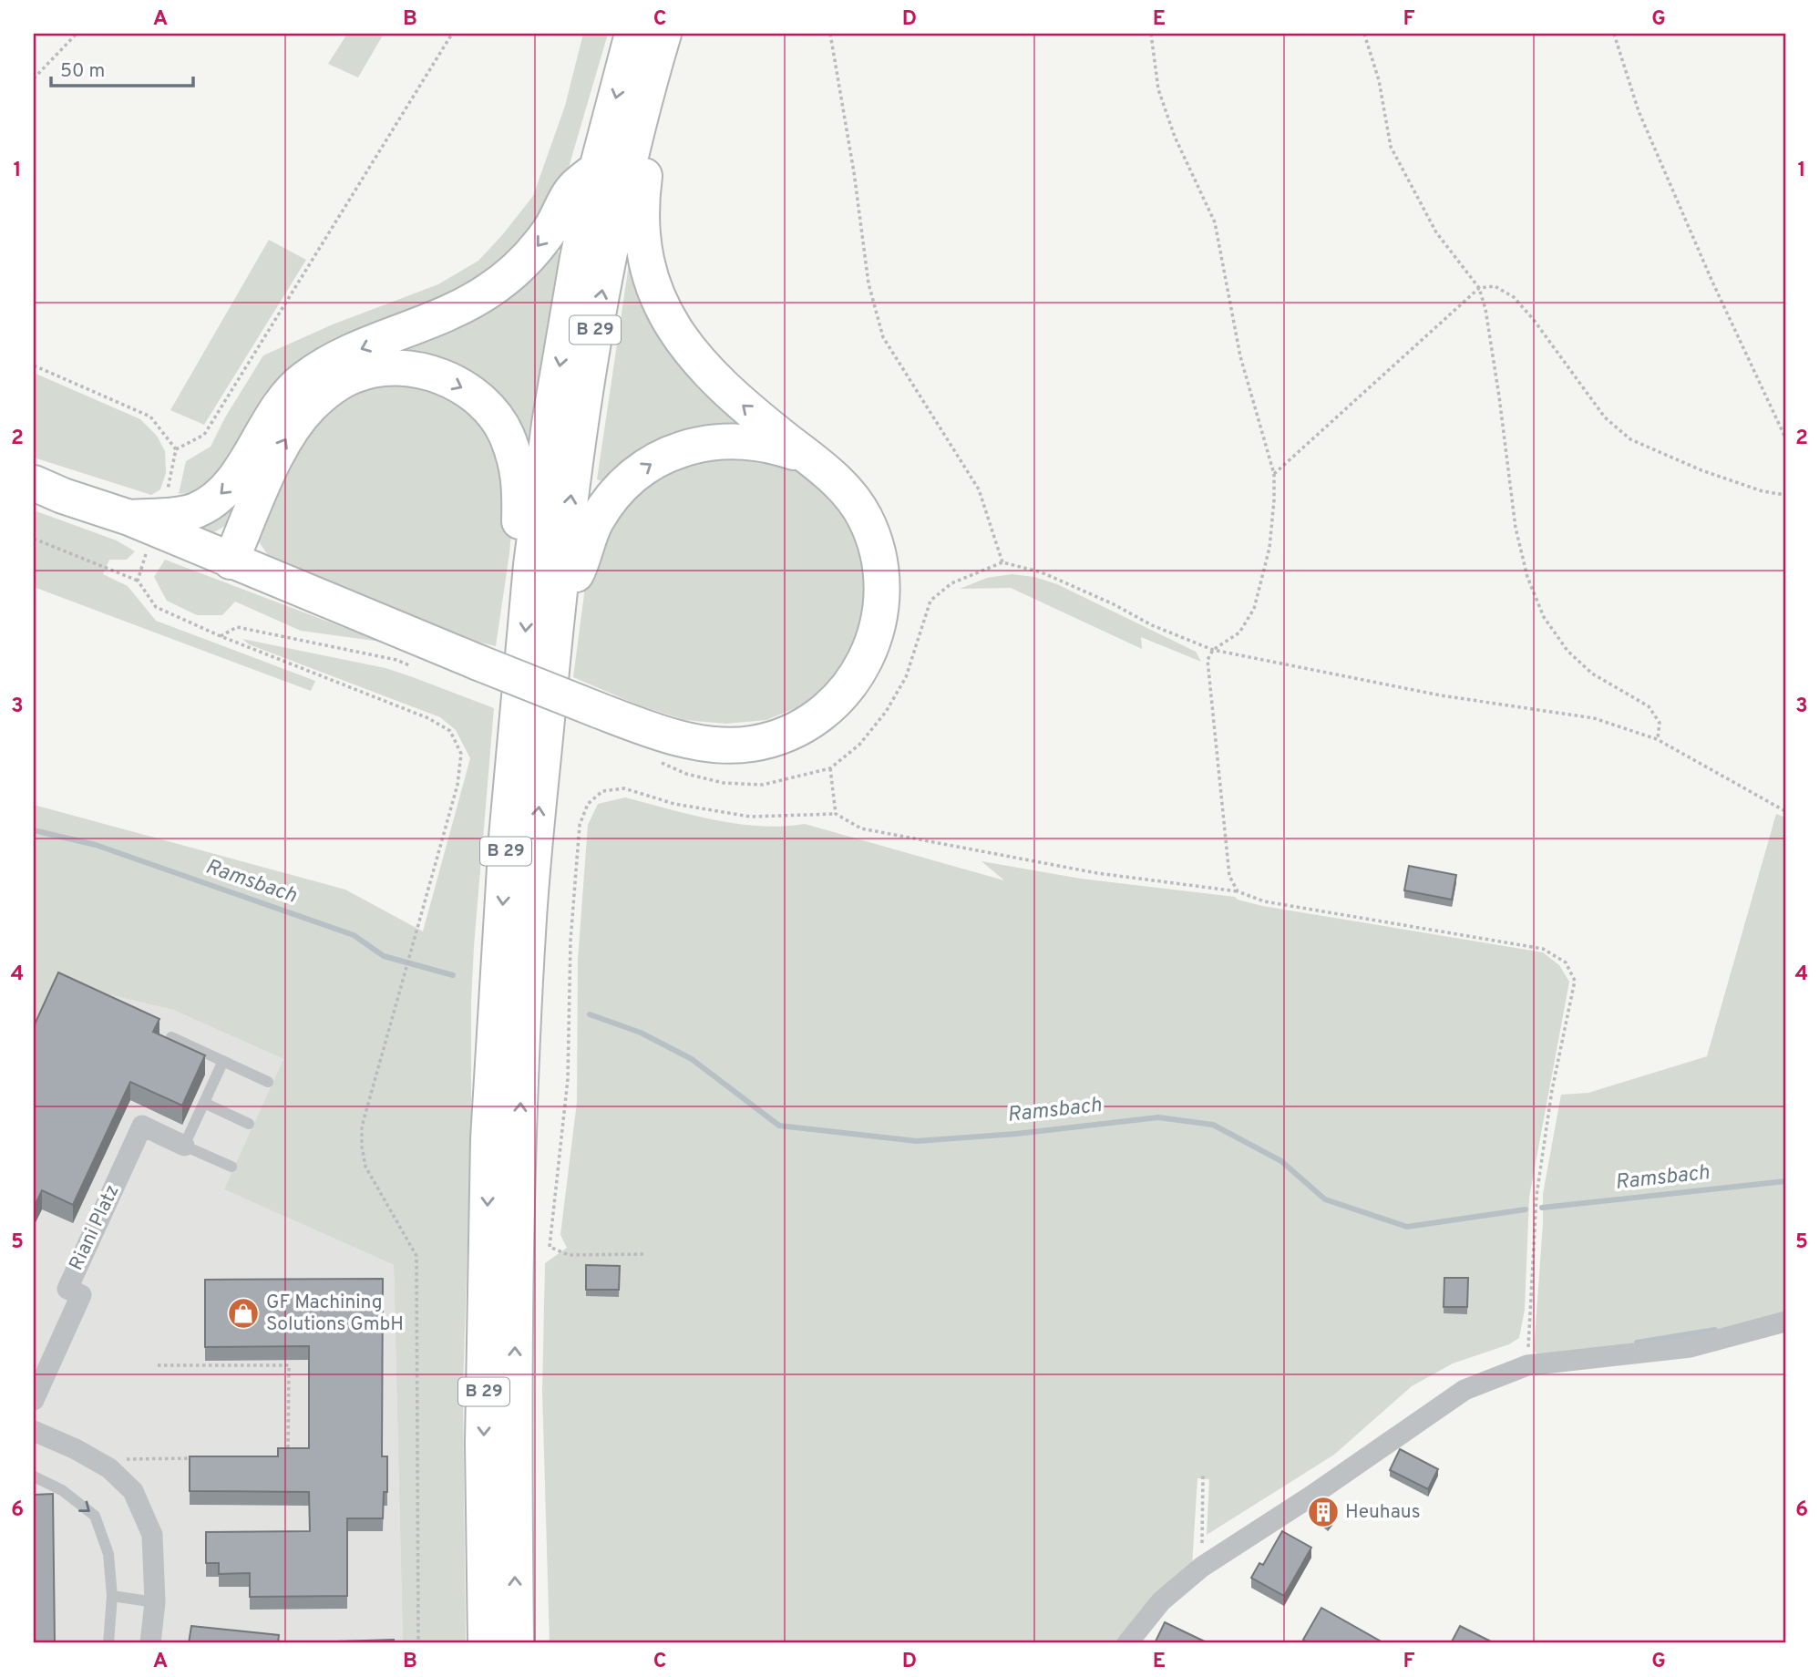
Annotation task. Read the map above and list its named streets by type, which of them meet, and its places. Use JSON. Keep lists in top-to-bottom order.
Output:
{
  "streets": {
    "highway": ["B 29"],
    "street": ["Riani Platz"]
  },
  "water": ["Ramsbach"],
  "places": {
    "shop": ["GF Machining Solutions GmbH"],
    "building": ["Heuhaus"]
  },
  "scale_bar": "50 m",
  "grid": {
    "columns": [
      "A",
      "B",
      "C",
      "D",
      "E",
      "F",
      "G"
    ],
    "rows": [
      "1",
      "2",
      "3",
      "4",
      "5",
      "6"
    ]
  }
}
